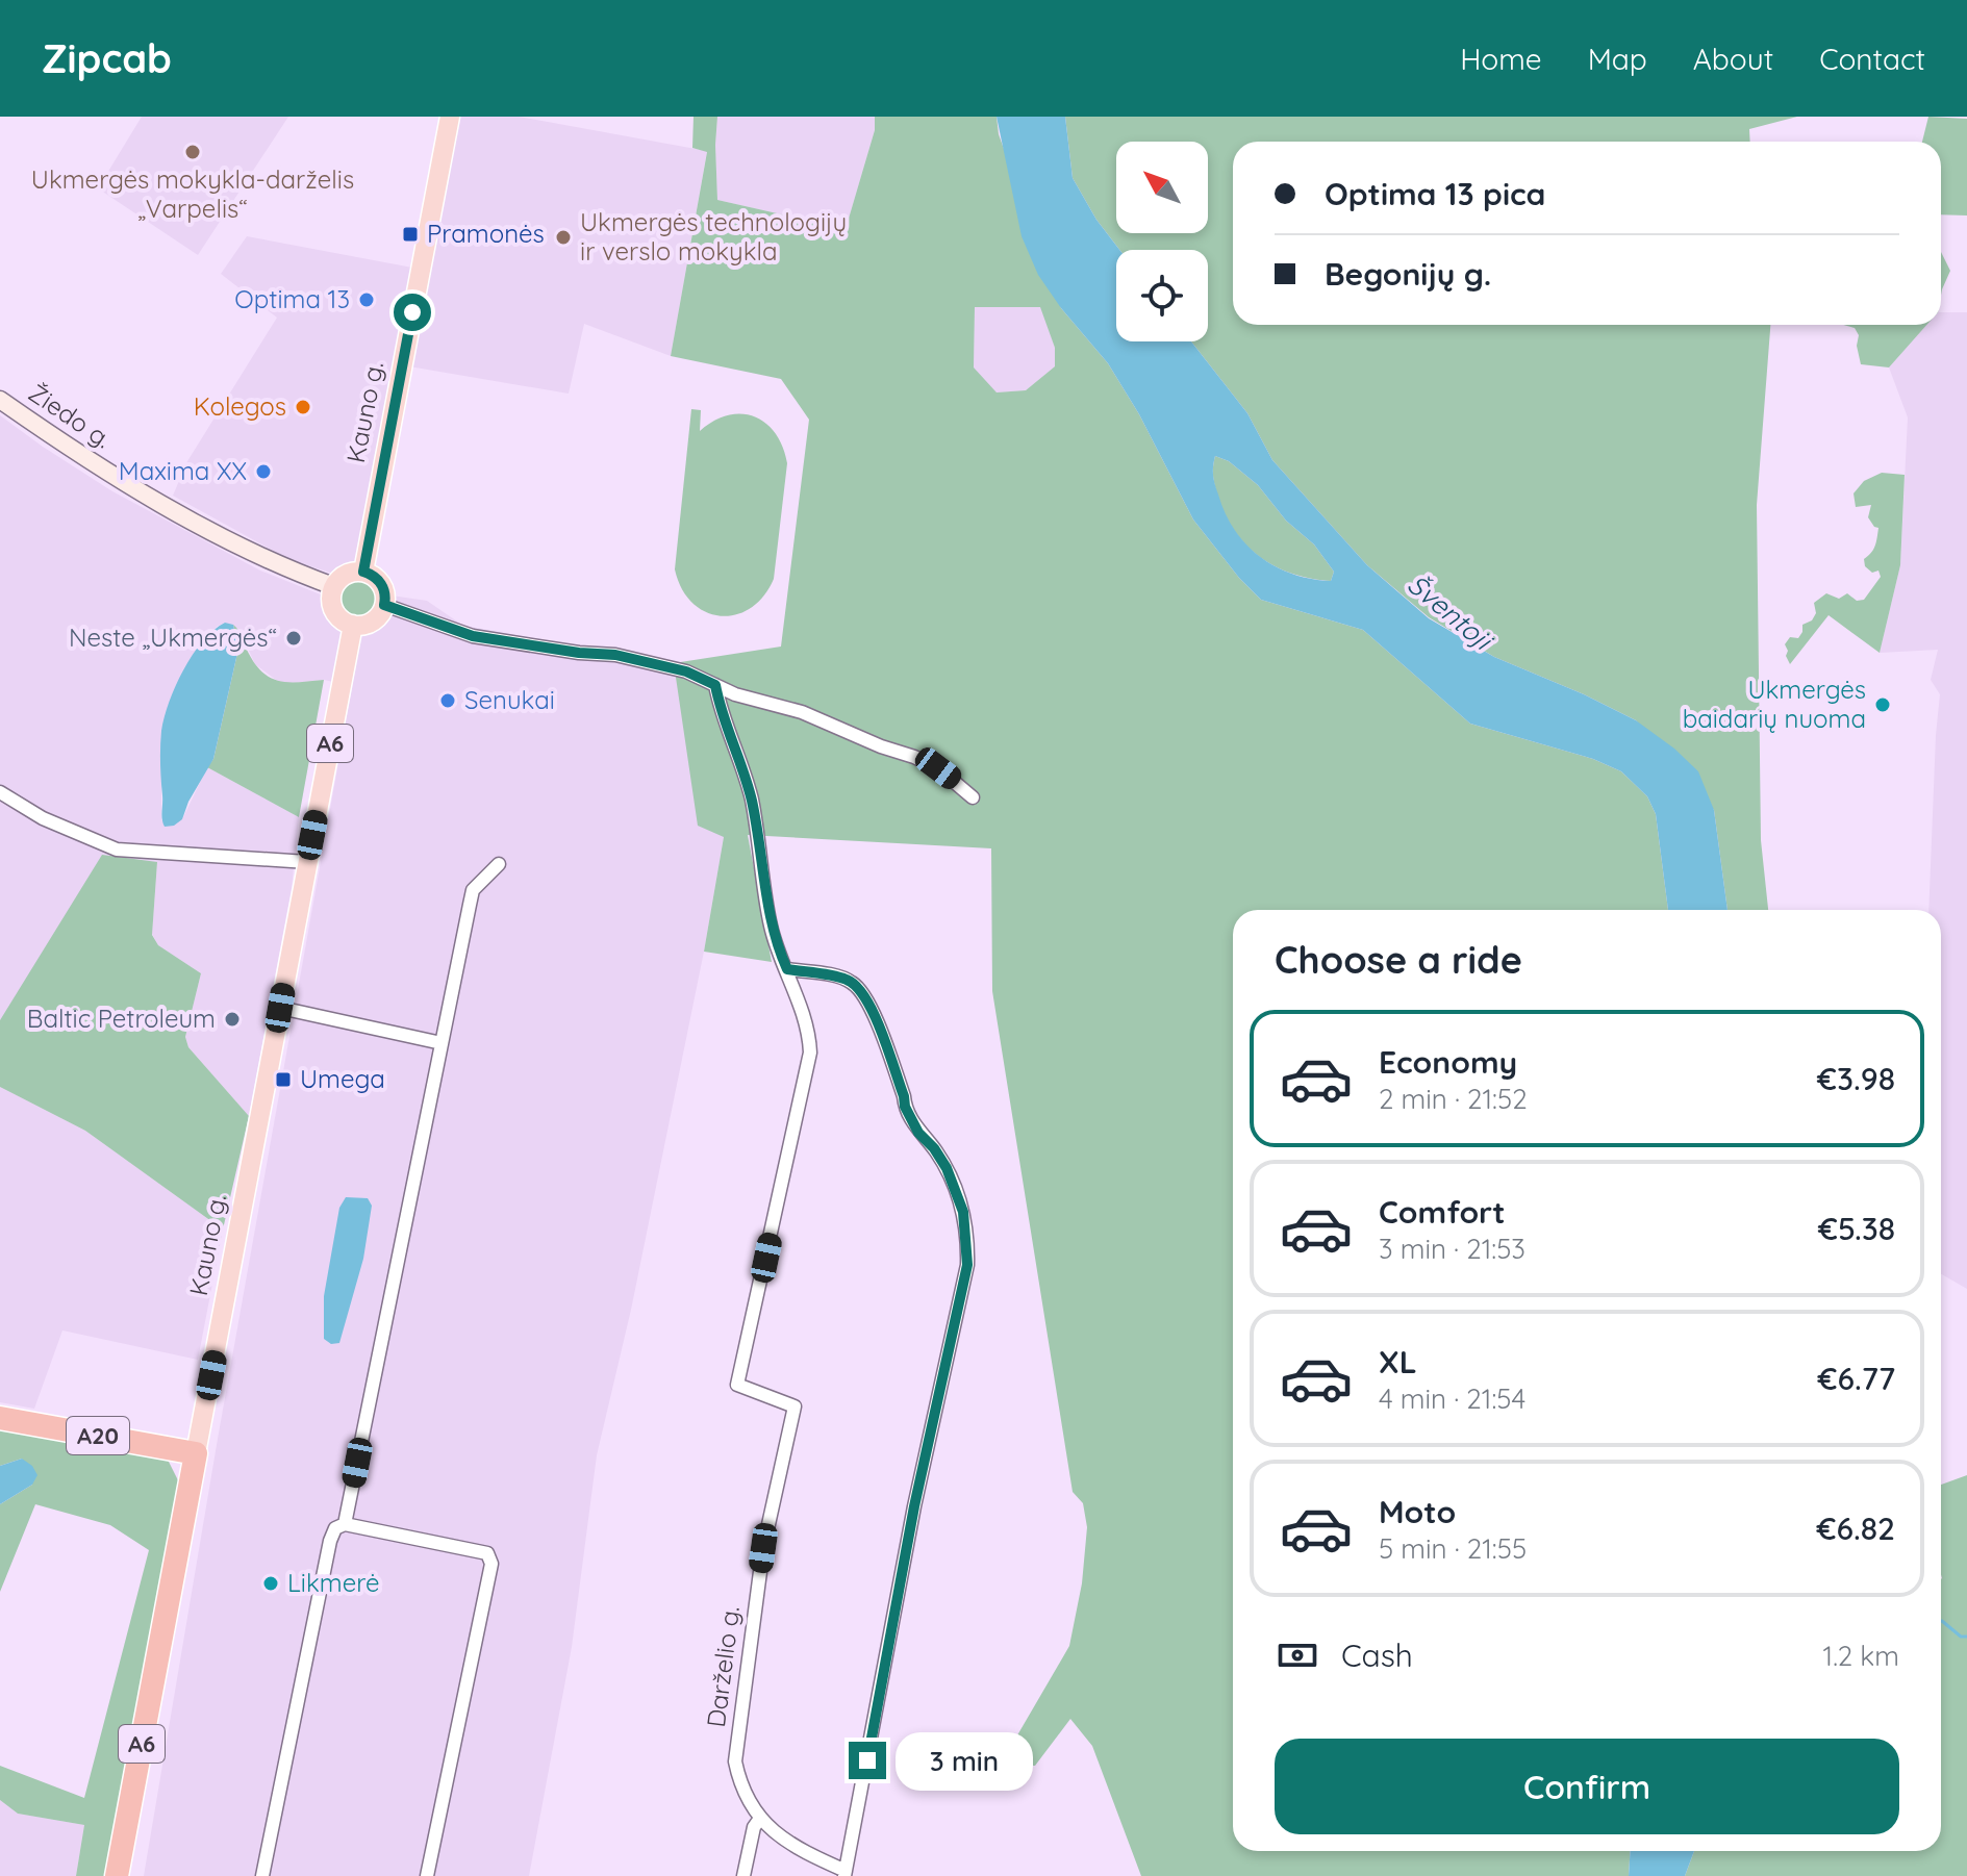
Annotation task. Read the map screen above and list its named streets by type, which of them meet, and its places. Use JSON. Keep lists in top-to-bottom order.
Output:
{
  "streets": {
    "highway": ["Kauno g.", "A6", "A20"],
    "street": ["Žiedo g.", "Darželio g."]
  },
  "crossings": [
    ["Kauno g.", "Žiedo g."],
    ["Kauno g.", "A20"]
  ],
  "water": ["Šventoji"],
  "places": {
    "other": [
      "Ukmergės mokykla-darželis „Varpelis“",
      "Ukmergės technologijų ir verslo mokykla",
      "Optima 13",
      "Kolegos",
      "Maxima XX",
      "Neste „Ukmergės“",
      "Senukai",
      "Ukmergės baidarių nuoma",
      "Baltic Petroleum",
      "Likmerė"
    ],
    "transit": ["Pramonės", "Umega"]
  },
  "north": "top left",
  "page": {
    "header": "Zipcab",
    "nav": [
      "Home",
      "Map",
      "About",
      "Contact"
    ],
    "banner": ["Optima 13 pica", "Begonijų g."],
    "heading": "Choose a ride",
    "list": [
      {
        "name": "Economy",
        "note": "2 min · 21:52",
        "value": "€3.98"
      },
      {
        "name": "Comfort",
        "note": "3 min · 21:53",
        "value": "€5.38"
      },
      {
        "name": "XL",
        "note": "4 min · 21:54",
        "value": "€6.77"
      },
      {
        "name": "Moto",
        "note": "5 min · 21:55",
        "value": "€6.82"
      }
    ],
    "pay": ["Cash", "1.2 km"],
    "buttons": "Confirm",
    "bubble": "3 min"
  }
}
